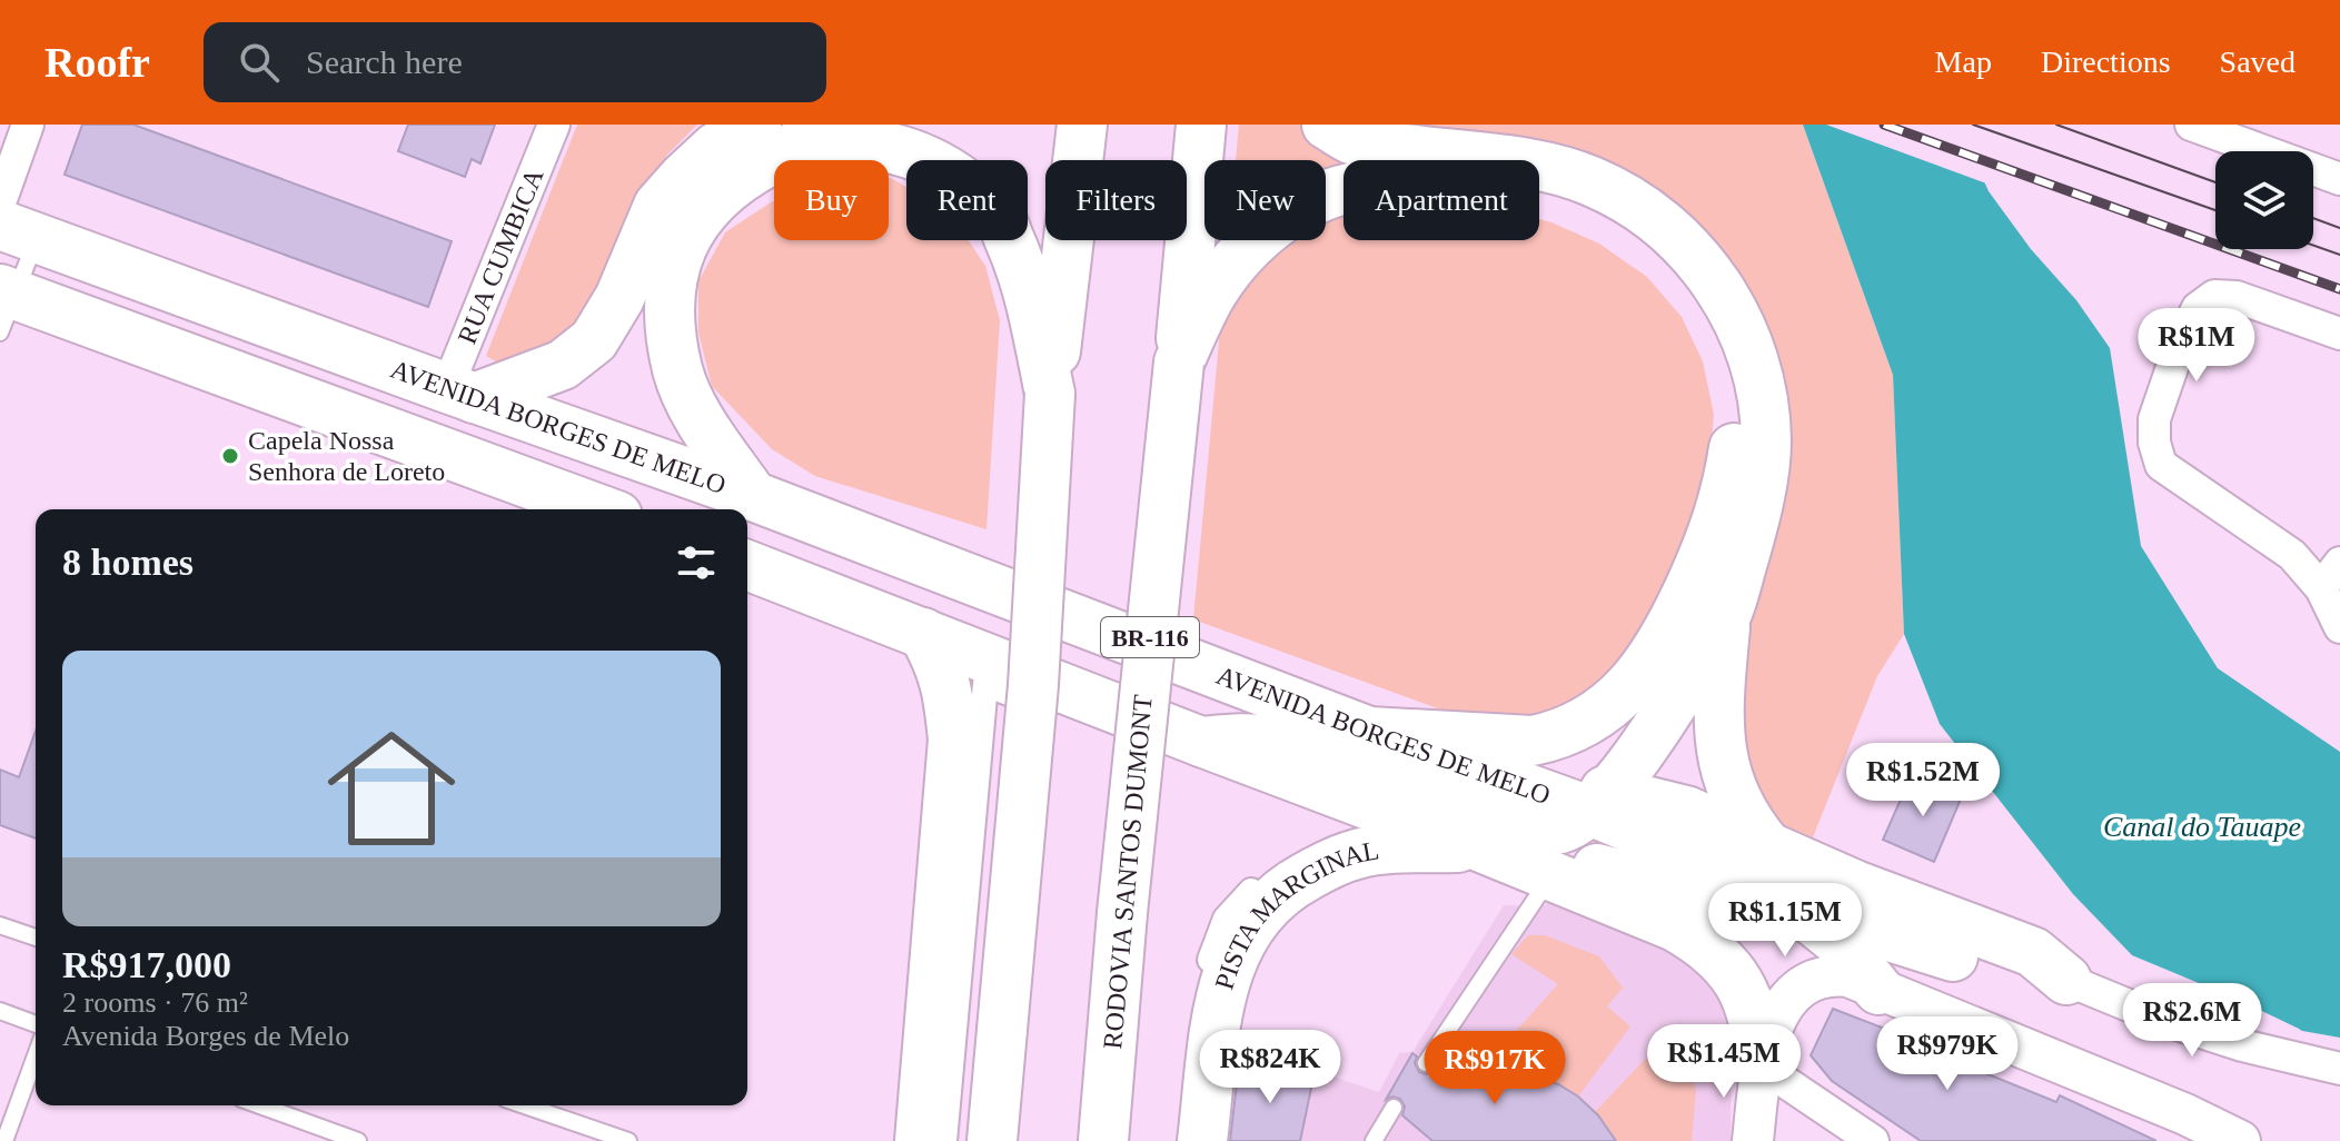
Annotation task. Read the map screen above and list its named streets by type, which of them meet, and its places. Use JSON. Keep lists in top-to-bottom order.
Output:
{
  "streets": {
    "main road": [
      "AVENIDA BORGES DE MELO",
      "BR-116",
      "RODOVIA SANTOS DUMONT",
      "PISTA MARGINAL"
    ],
    "street": ["RUA CUMBICA"]
  },
  "crossings": [
    ["RUA CUMBICA", "AVENIDA BORGES DE MELO"]
  ],
  "water": ["Canal do Tauape"],
  "places": ["Capela Nossa Senhora de Loreto"],
  "page": {
    "header": "Roofr",
    "search": "Search here",
    "nav": ["Map", "Directions", "Saved"],
    "chip": [
      "Buy",
      "Rent",
      "Filters",
      "New",
      "Apartment"
    ],
    "price": [
      "R$1M",
      "R$1.52M",
      "R$1.15M",
      "R$2.6M",
      "R$979K",
      "R$1.45M",
      "R$824K",
      "R$917K"
    ],
    "heading": "8 homes",
    "list": [
      {
        "name": "R$917,000",
        "note": "2 rooms · 76 m² · Avenida Borges de Melo"
      }
    ]
  }
}
